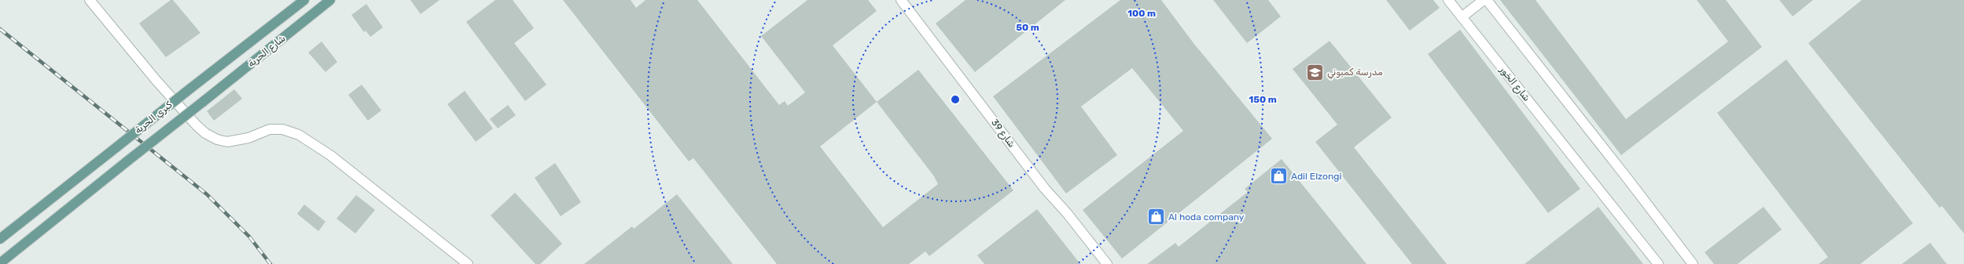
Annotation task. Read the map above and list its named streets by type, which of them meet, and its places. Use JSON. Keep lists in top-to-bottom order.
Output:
{
  "streets": {
    "main road": ["شارع الحرية", "كبري الحرية"],
    "street": ["شارع الخور", "شارع 39"]
  },
  "crossings": [
    ["شارع الحرية", "كبري الحرية"]
  ],
  "places": {
    "school or university": ["مدرسة كمبوني"],
    "shop": ["Adil Elzongi", "Al hoda company"]
  },
  "rings": ["100 m", "50 m", "150 m"]
}
